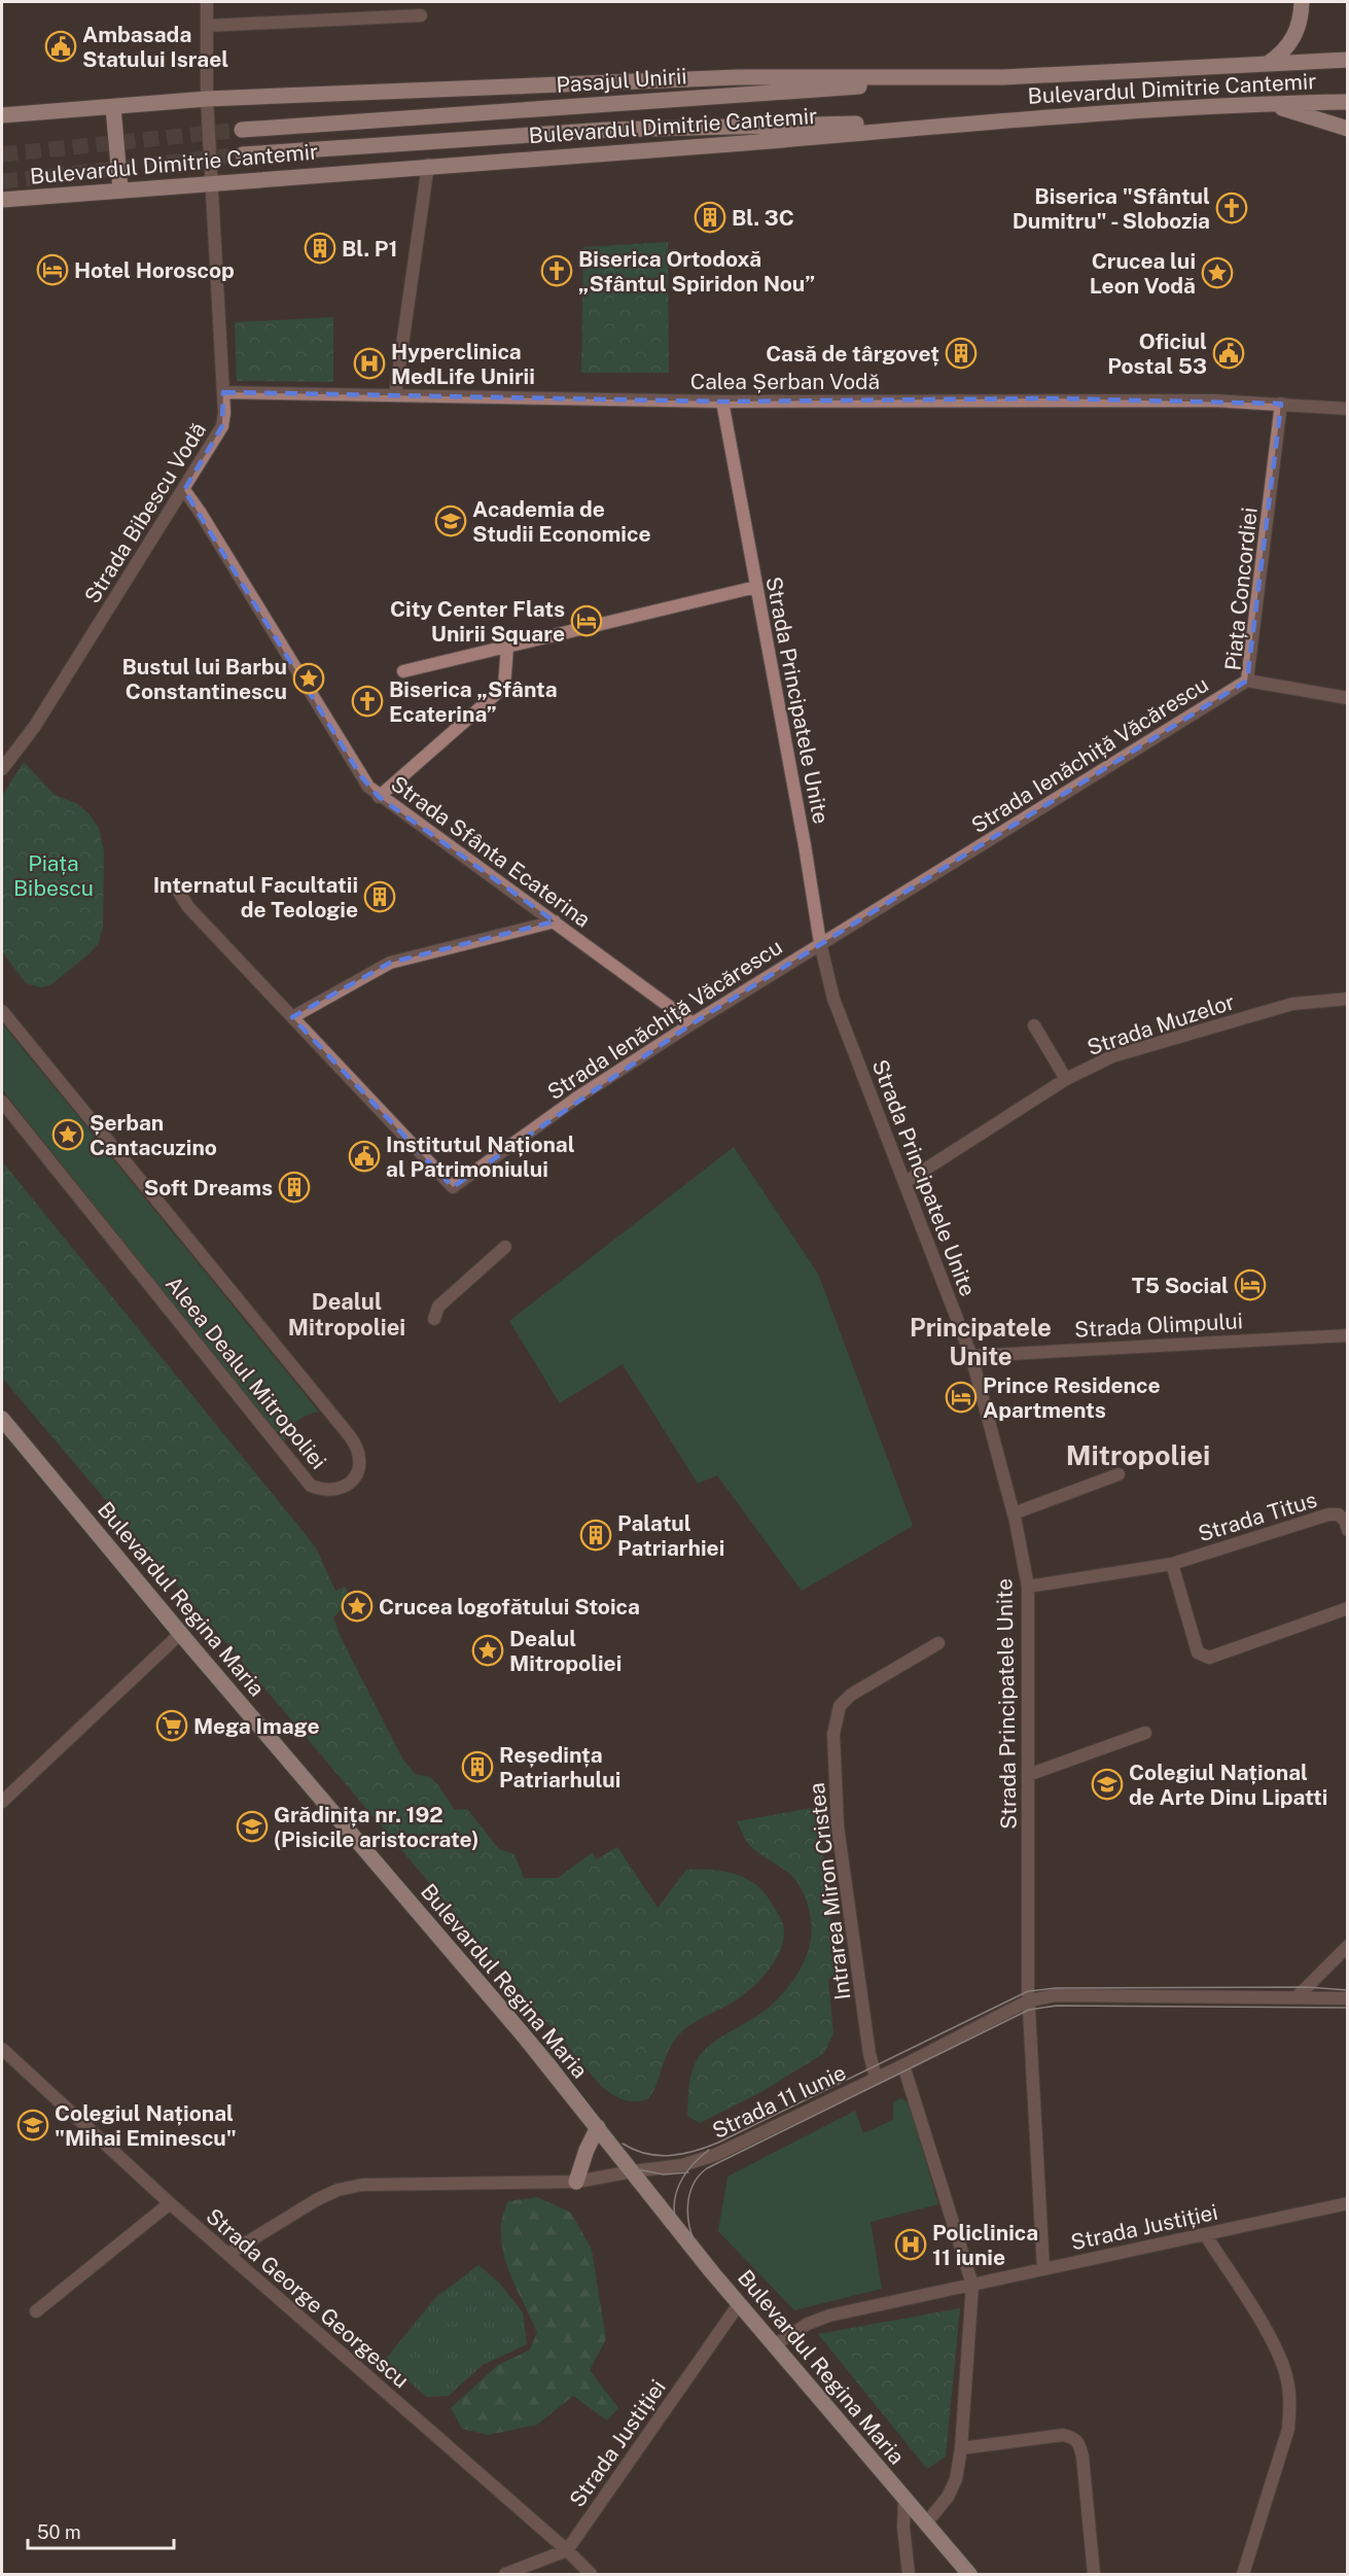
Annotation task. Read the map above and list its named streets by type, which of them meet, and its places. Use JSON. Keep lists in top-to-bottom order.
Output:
{
  "streets": {
    "main road": ["Pasajul Unirii", "Bulevardul Dimitrie Cantemir", "Bulevardul Regina Maria"],
    "street": [
      "Calea Șerban Vodă",
      "Strada Bibescu Vodă",
      "Piața Concordiei",
      "Strada Principatele Unite",
      "Strada Ienăchiță Văcărescu",
      "Strada Sfânta Ecaterina",
      "Strada Muzelor",
      "Strada Olimpului",
      "Aleea Dealul Mitropoliei",
      "Strada Titus",
      "Intrarea Miron Cristea",
      "Strada 11 Iunie",
      "Strada Justiției",
      "Strada George Georgescu"
    ]
  },
  "crossings": [
    ["Pasajul Unirii", "Bulevardul Dimitrie Cantemir"],
    ["Bulevardul Dimitrie Cantemir", "Strada Bibescu Vodă"],
    ["Calea Șerban Vodă", "Strada Bibescu Vodă"],
    ["Calea Șerban Vodă", "Piața Concordiei"],
    ["Calea Șerban Vodă", "Strada Principatele Unite"],
    ["Strada Bibescu Vodă", "Strada Sfânta Ecaterina"],
    ["Piața Concordiei", "Strada Ienăchiță Văcărescu"],
    ["Strada Principatele Unite", "Strada Ienăchiță Văcărescu"],
    ["Strada Principatele Unite", "Strada Muzelor"],
    ["Strada Principatele Unite", "Strada Olimpului"],
    ["Strada Principatele Unite", "Strada Titus"],
    ["Strada Principatele Unite", "Strada 11 Iunie"],
    ["Strada Principatele Unite", "Strada Justiției"],
    ["Strada Ienăchiță Văcărescu", "Strada Sfânta Ecaterina"],
    ["Bulevardul Regina Maria", "Strada 11 Iunie"],
    ["Bulevardul Regina Maria", "Strada Justiției"],
    ["Intrarea Miron Cristea", "Strada 11 Iunie"],
    ["Strada 11 Iunie", "Strada George Georgescu"],
    ["Strada Justiției", "Strada George Georgescu"]
  ],
  "districts": ["Dealul Mitropoliei", "Principatele Unite", "Mitropoliei"],
  "parks": ["Piața Bibescu"],
  "places": {
    "public building": ["Ambasada Statului Israel", "Oficiul Postal 53", "Institutul Național al Patrimoniului"],
    "church": ["Biserica \"Sfântul Dumitru\" - Slobozia", "Biserica Ortodoxă „Sfântul Spiridon Nou”", "Biserica „Sfânta Ecaterina”"],
    "building": [
      "Bl. 3C",
      "Bl. P1",
      "Casă de târgoveț",
      "Internatul Facultatii de Teologie",
      "Soft Dreams",
      "Palatul Patriarhiei",
      "Reședința Patriarhului"
    ],
    "hotel": [
      "Hotel Horoscop",
      "City Center Flats Unirii Square",
      "T5 Social",
      "Prince Residence Apartments"
    ],
    "place": [
      "Crucea lui Leon Vodă",
      "Bustul lui Barbu Constantinescu",
      "Șerban Cantacuzino",
      "Crucea logofătului Stoica",
      "Dealul Mitropoliei"
    ],
    "hospital": ["Hyperclinica MedLife Unirii", "Policlinica 11 iunie"],
    "school or university": [
      "Academia de Studii Economice",
      "Colegiul Național de Arte Dinu Lipatti",
      "Grădinița nr. 192 (Pisicile aristocrate)",
      "Colegiul Național \"Mihai Eminescu\""
    ],
    "supermarket": ["Mega Image"]
  },
  "scale_bar": "50 m"
}
